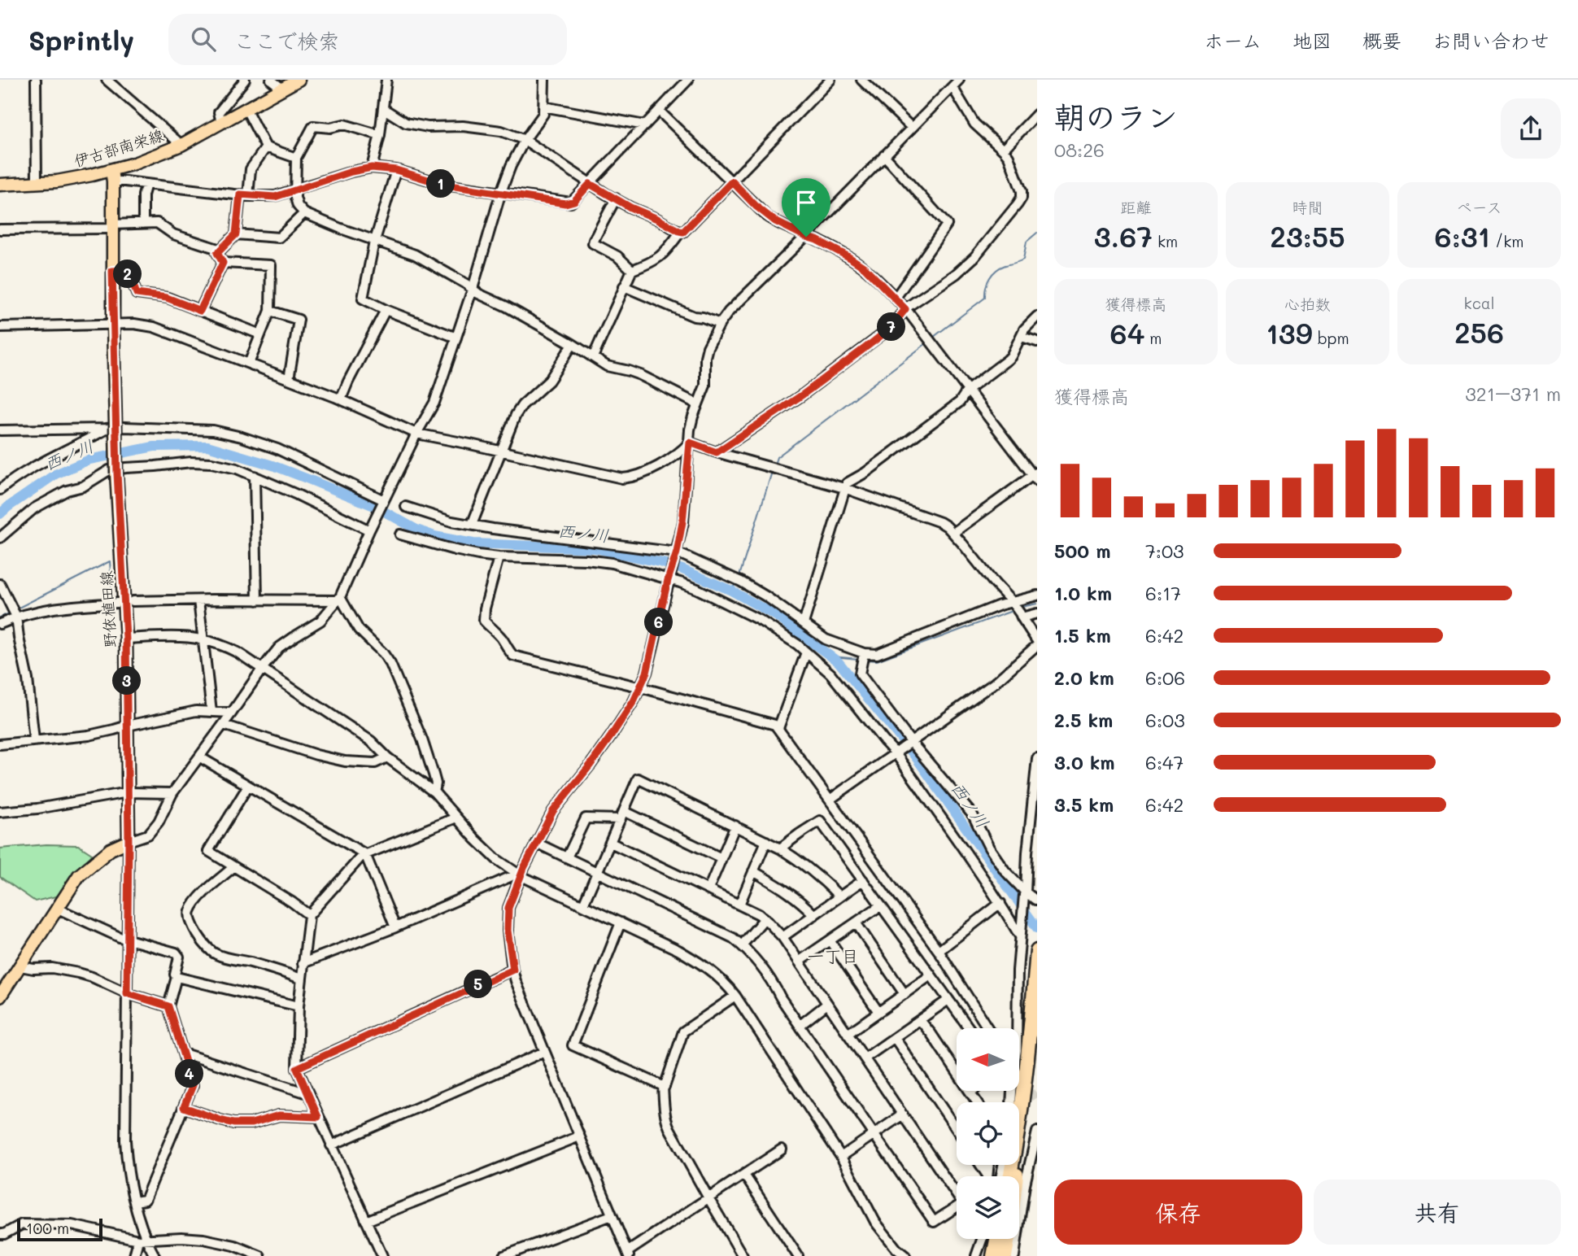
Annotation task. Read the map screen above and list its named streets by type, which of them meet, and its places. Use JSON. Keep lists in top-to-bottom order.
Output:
{
  "streets": {
    "main road": ["伊古部南栄線", "野依植田線"]
  },
  "crossings": [
    ["伊古部南栄線", "野依植田線"]
  ],
  "districts": ["一丁目"],
  "water": ["西ノ川"],
  "scale_bar": "100 m",
  "north": "left",
  "page": {
    "header": "Sprintly",
    "search": "ここで検索",
    "nav": [
      "ホーム",
      "地図",
      "概要",
      "お問い合わせ"
    ],
    "heading": ["朝のラン", "08:26"],
    "pins": [
      "1",
      "2",
      "7",
      "6",
      "3",
      "5",
      "4"
    ],
    "stats": [
      ["距離", "3.67 km"],
      ["時間", "23:55"],
      ["ペース", "6:31 /km"],
      ["獲得標高", "64 m"],
      ["心拍数", "139 bpm"],
      ["kcal", "256"]
    ],
    "chart": ["獲得標高", "321–371 m"],
    "list": [
      {
        "name": "500 m",
        "note": "7:03"
      },
      {
        "name": "1.0 km",
        "note": "6:17"
      },
      {
        "name": "1.5 km",
        "note": "6:42"
      },
      {
        "name": "2.0 km",
        "note": "6:06"
      },
      {
        "name": "2.5 km",
        "note": "6:03"
      },
      {
        "name": "3.0 km",
        "note": "6:47"
      },
      {
        "name": "3.5 km",
        "note": "6:42"
      }
    ],
    "buttons": ["保存", "共有"],
    "scale": "100 m"
  }
}
